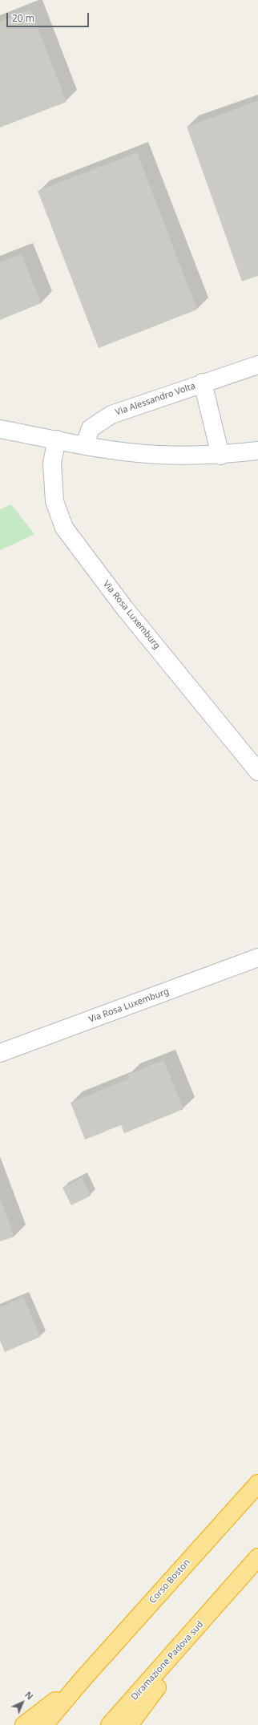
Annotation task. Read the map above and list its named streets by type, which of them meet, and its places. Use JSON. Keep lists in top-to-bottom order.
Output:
{
  "streets": {
    "highway": ["Corso Boston", "Diramazione Padova sud"],
    "street": ["Via Alessandro Volta", "Via Rosa Luxemburg"]
  },
  "scale_bar": "20 m",
  "north": "top right"
}
